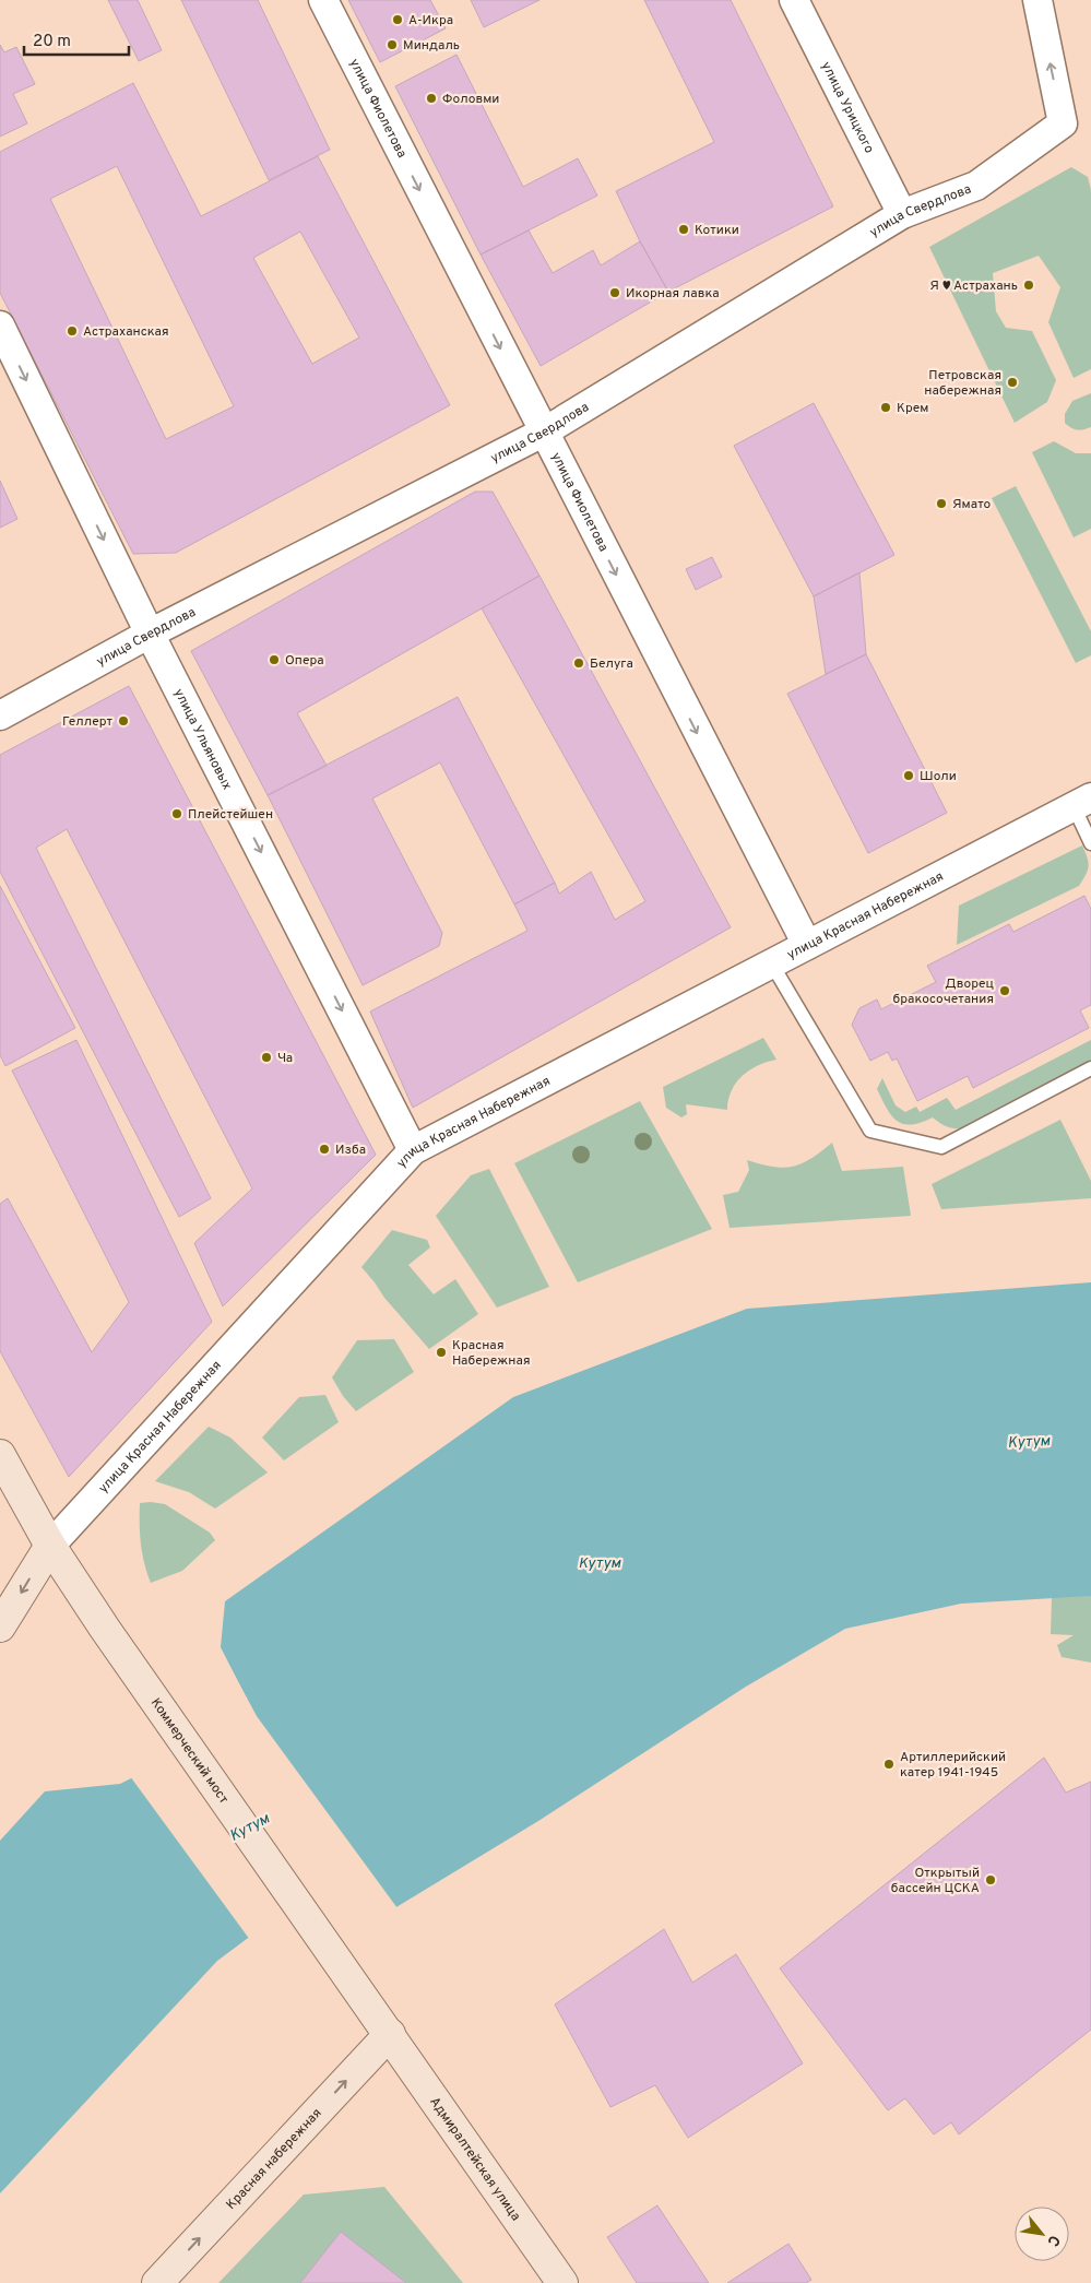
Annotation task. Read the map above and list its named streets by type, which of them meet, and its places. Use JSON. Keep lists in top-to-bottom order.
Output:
{
  "streets": {
    "main road": [
      "улица Красная Набережная",
      "Коммерческий мост",
      "Красная набережная",
      "Адмиралтейская улица"
    ],
    "street": [
      "улица Урицкого",
      "улица Фиолетова",
      "улица Свердлова",
      "улица Ульяновых"
    ]
  },
  "crossings": [
    ["улица Урицкого", "улица Свердлова"],
    ["улица Фиолетова", "улица Свердлова"],
    ["улица Фиолетова", "улица Красная Набережная"],
    ["улица Свердлова", "улица Ульяновых"],
    ["улица Ульяновых", "улица Красная Набережная"],
    ["улица Красная Набережная", "Коммерческий мост"],
    ["Коммерческий мост", "Красная набережная"],
    ["Коммерческий мост", "Адмиралтейская улица"],
    ["Красная набережная", "Адмиралтейская улица"]
  ],
  "one_way": ["улица Фиолетова", "улица Ульяновых", "Красная набережная"],
  "water": ["Кутум"],
  "places": [
    "А-Икра",
    "Миндаль",
    "Фоловми",
    "Котики",
    "Я ♥ Астрахань",
    "Икорная лавка",
    "Астраханская",
    "Петровская набережная",
    "Крем",
    "Ямато",
    "Опера",
    "Белуга",
    "Геллерт",
    "Шоли",
    "Плейстейшен",
    "Дворец бракосочетания",
    "Ча",
    "Изба",
    "Красная Набережная",
    "Артиллерийский катер 1941-1945",
    "Открытый бассейн ЦСКА"
  ],
  "scale_bar": "20 m",
  "north": "bottom right"
}
